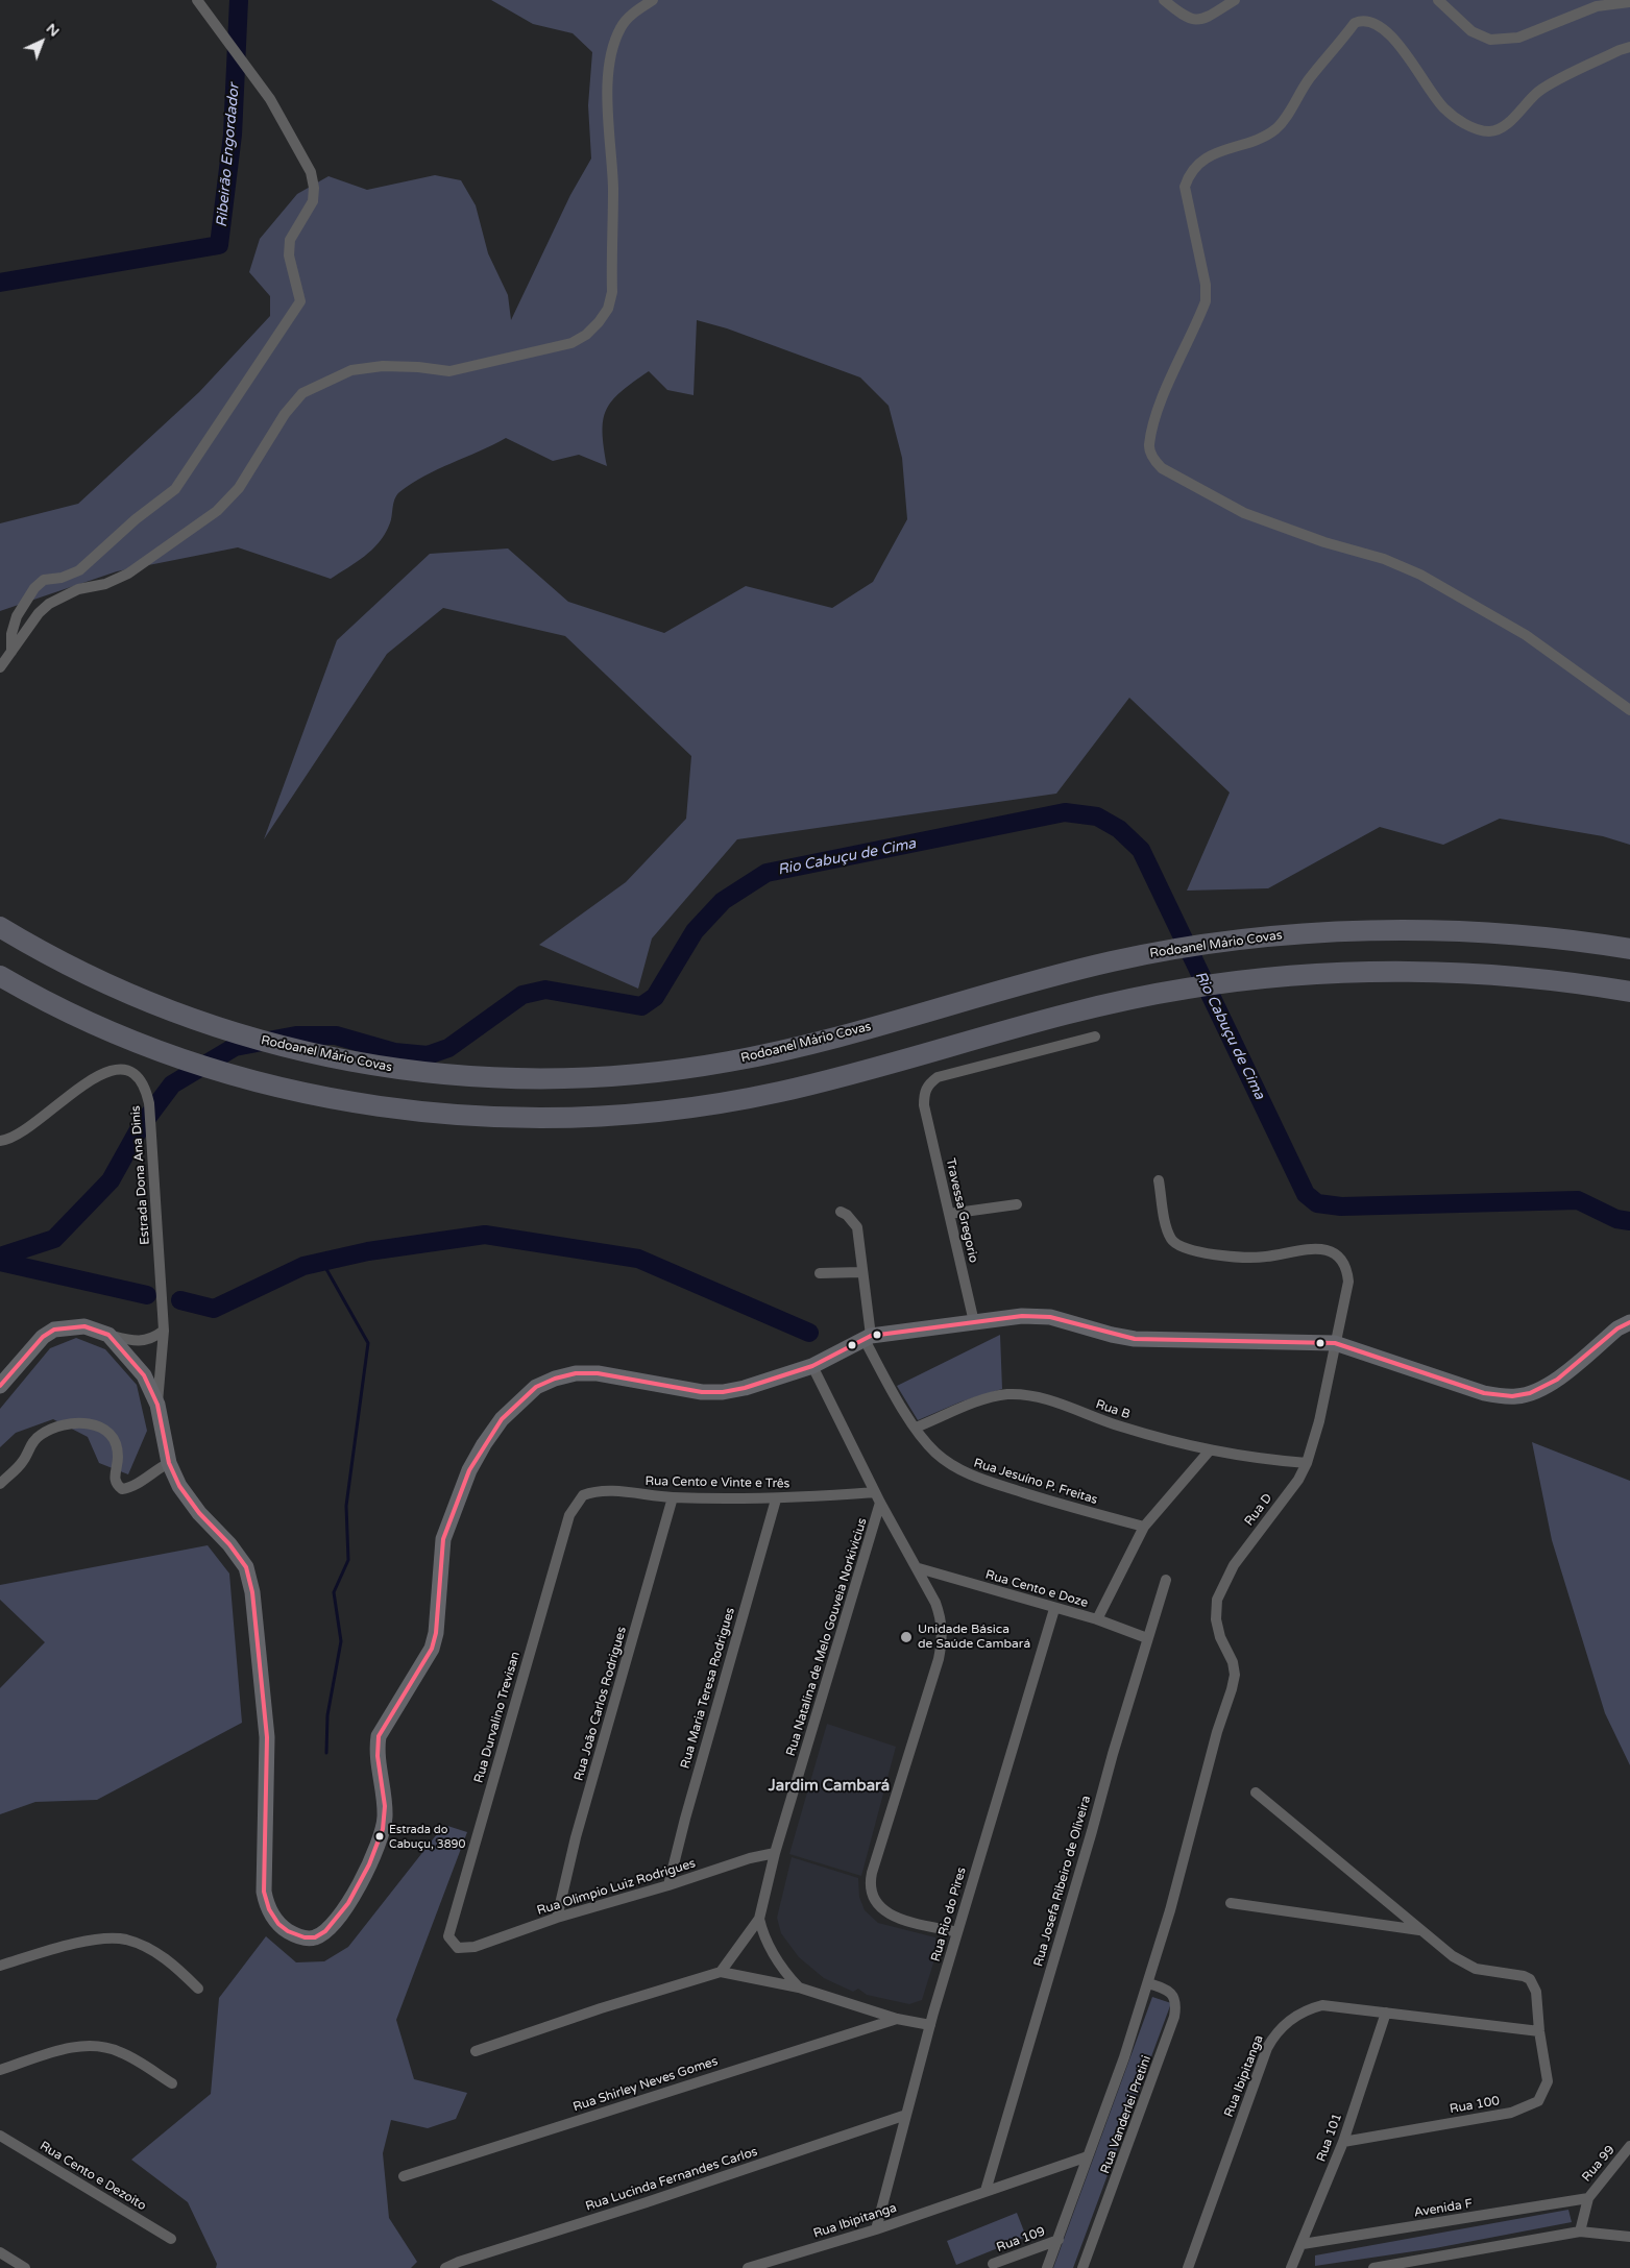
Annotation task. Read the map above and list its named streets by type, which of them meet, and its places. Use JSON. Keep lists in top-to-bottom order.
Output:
{
  "streets": {
    "highway": ["Rodoanel Mário Covas"],
    "street": [
      "Estrada Dona Ana Dinis",
      "Travessa Gregorio",
      "Rua B",
      "Rua Jesuíno P. Freitas",
      "Rua Cento e Vinte e Três",
      "Rua D",
      "Rua Cento e Doze",
      "Rua Natalina de Melo Gouveia Norkivicius",
      "Rua Maria Teresa Rodrigues",
      "Rua João Carlos Rodrigues",
      "Rua Durvalino Trevisan",
      "Rua Josefa Ribeiro de Oliveira",
      "Rua Olimpio Luiz Rodrigues",
      "Rua Rio do Pires",
      "Rua Ibipitanga",
      "Rua Shirley Neves Gomes",
      "Rua 100",
      "Rua Vanderlei Pretini",
      "Rua 101",
      "Rua 99",
      "Rua Cento e Dezoito",
      "Rua Lucinda Fernandes Carlos",
      "Avenida F",
      "Rua 109"
    ]
  },
  "crossings": [
    ["Rua B", "Rua Jesuíno P. Freitas"],
    ["Rua B", "Rua D"],
    ["Rua Cento e Vinte e Três", "Rua Maria Teresa Rodrigues"],
    ["Rua Cento e Vinte e Três", "Rua João Carlos Rodrigues"],
    ["Rua Cento e Vinte e Três", "Rua Durvalino Trevisan"],
    ["Rua D", "Rua Vanderlei Pretini"],
    ["Rua Cento e Doze", "Rua Josefa Ribeiro de Oliveira"],
    ["Rua Cento e Doze", "Rua Rio do Pires"],
    ["Rua Natalina de Melo Gouveia Norkivicius", "Rua Olimpio Luiz Rodrigues"],
    ["Rua Maria Teresa Rodrigues", "Rua Olimpio Luiz Rodrigues"],
    ["Rua João Carlos Rodrigues", "Rua Olimpio Luiz Rodrigues"],
    ["Rua Durvalino Trevisan", "Rua Olimpio Luiz Rodrigues"],
    ["Rua Josefa Ribeiro de Oliveira", "Rua Ibipitanga"],
    ["Rua Rio do Pires", "Rua Ibipitanga"],
    ["Rua Rio do Pires", "Rua Lucinda Fernandes Carlos"],
    ["Rua Ibipitanga", "Rua 100"],
    ["Rua Ibipitanga", "Rua Vanderlei Pretini"],
    ["Rua Ibipitanga", "Rua 101"],
    ["Rua 100", "Rua 101"],
    ["Rua Vanderlei Pretini", "Rua 109"],
    ["Rua 101", "Avenida F"],
    ["Rua 99", "Avenida F"]
  ],
  "districts": ["Jardim Cambará"],
  "water": ["Ribeirão Engordador", "Rio Cabuçu de Cima"],
  "places": ["Unidade Básica de Saúde Cambará", "Estrada do Cabuçu, 3890"],
  "north": "top right"
}
